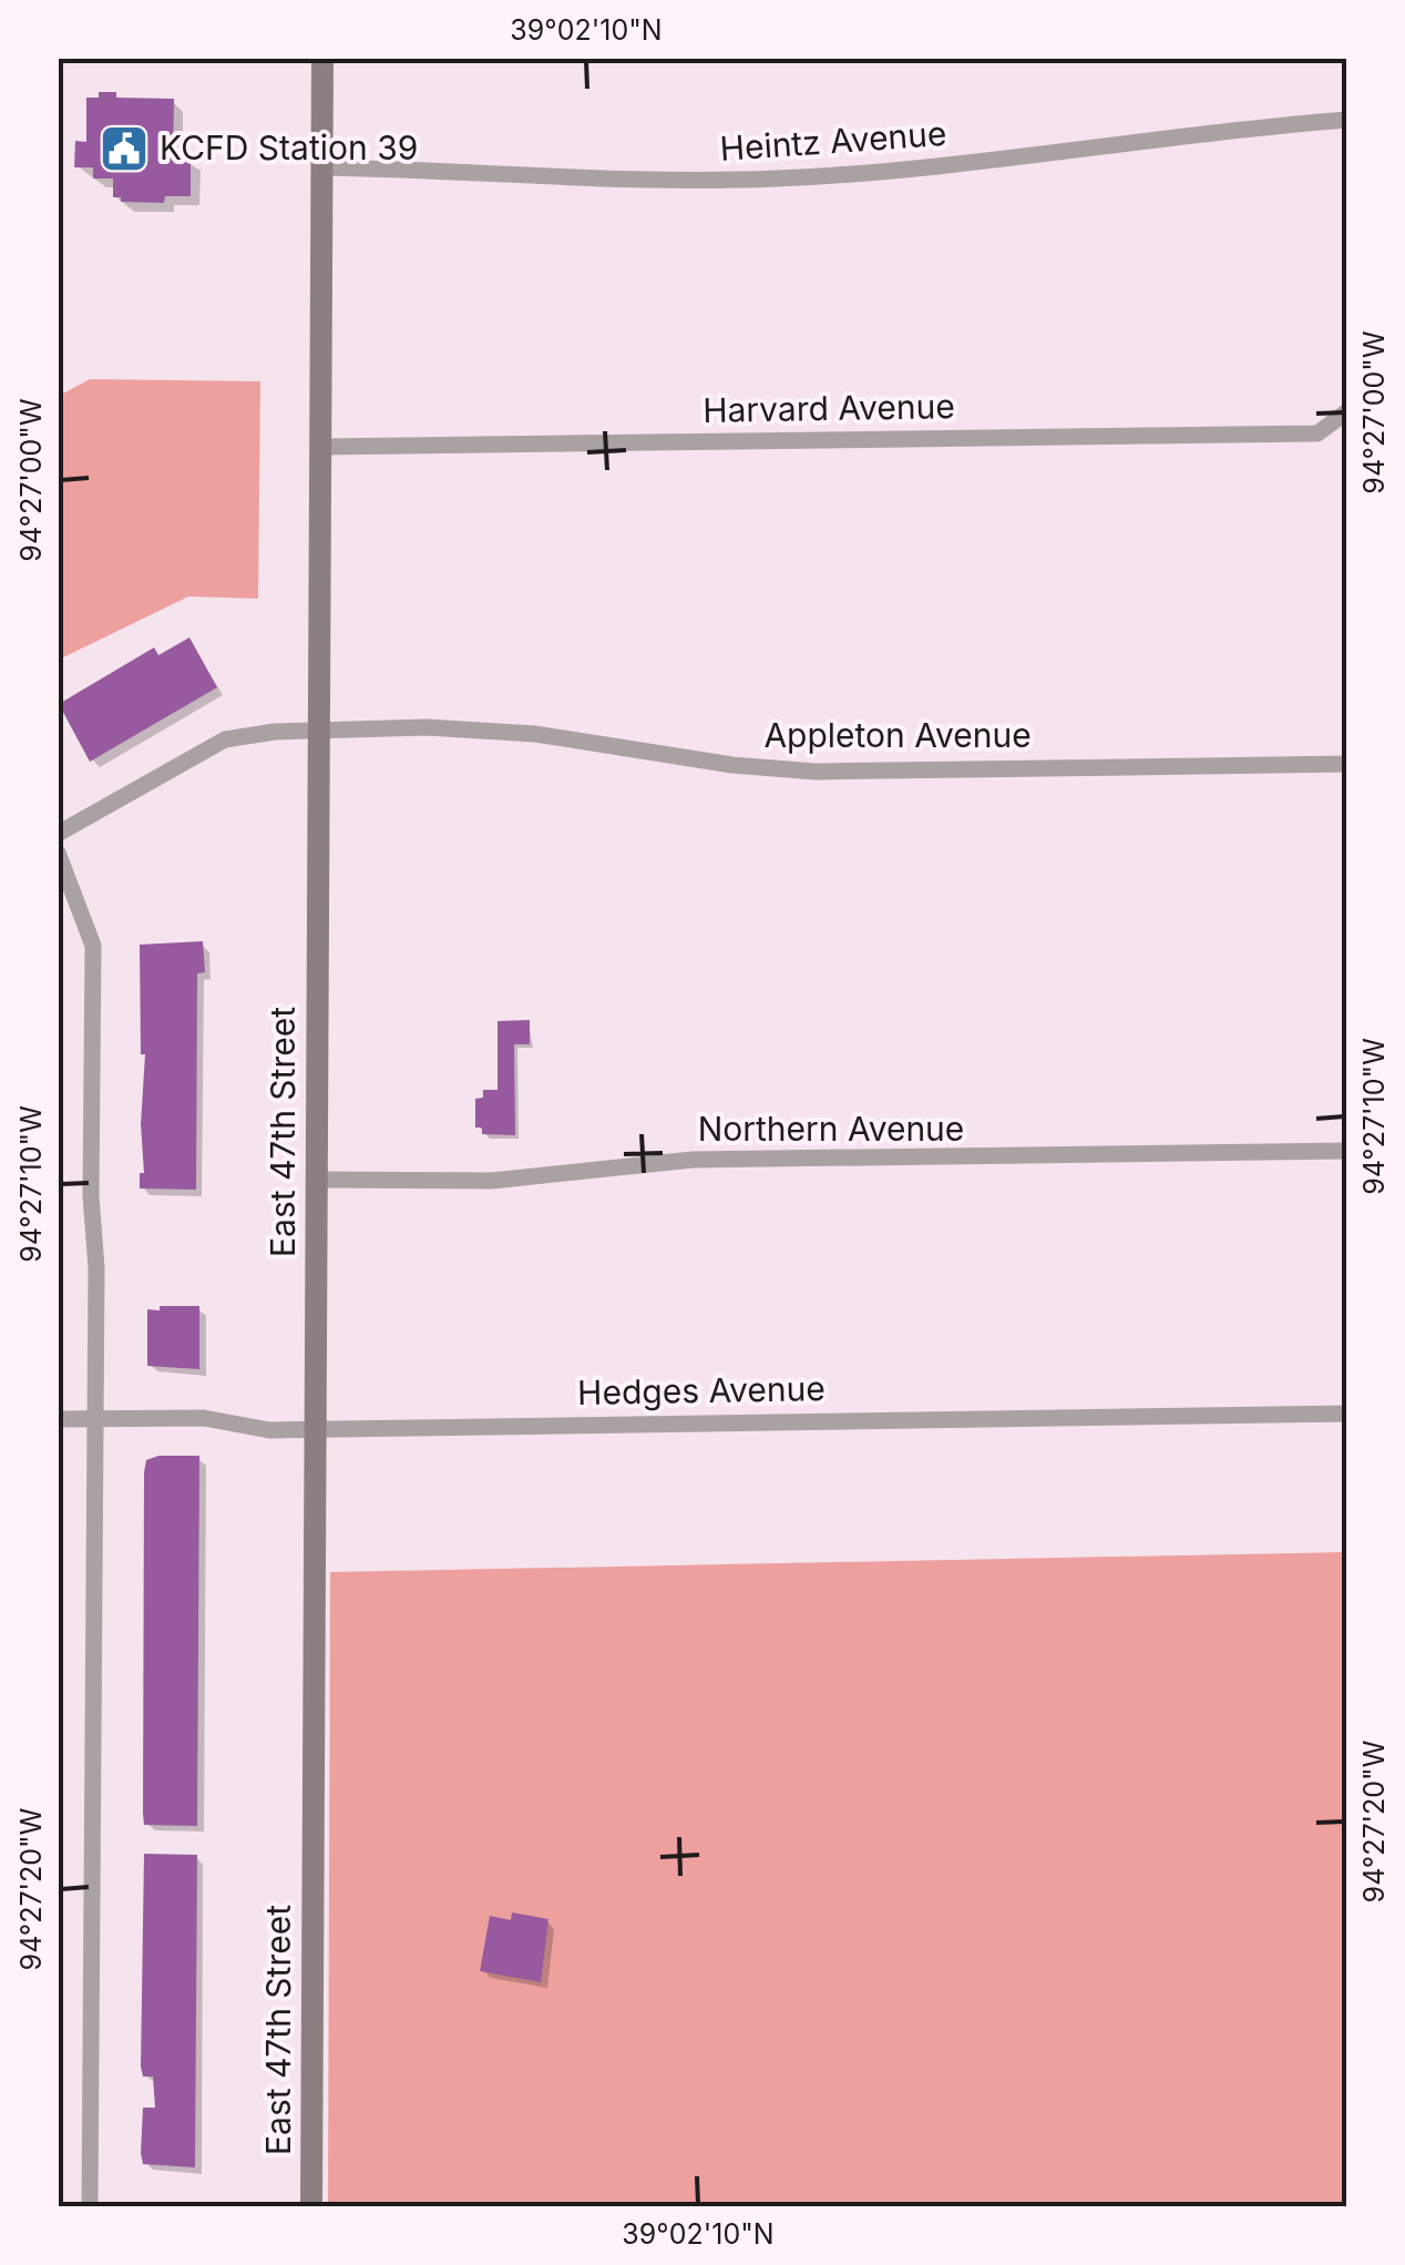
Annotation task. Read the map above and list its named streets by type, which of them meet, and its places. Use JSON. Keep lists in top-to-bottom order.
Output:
{
  "streets": {
    "main road": ["East 47th Street"],
    "street": [
      "Heintz Avenue",
      "Harvard Avenue",
      "Appleton Avenue",
      "Northern Avenue",
      "Hedges Avenue"
    ]
  },
  "crossings": [
    ["Heintz Avenue", "East 47th Street"],
    ["Harvard Avenue", "East 47th Street"],
    ["Appleton Avenue", "East 47th Street"],
    ["Northern Avenue", "East 47th Street"],
    ["East 47th Street", "Hedges Avenue"]
  ],
  "places": {
    "public building": ["KCFD Station 39"]
  },
  "coordinates": [
    "39°02'10\"N",
    "94°27'00\"W",
    "94°27'10\"W",
    "94°27'20\"W"
  ]
}
